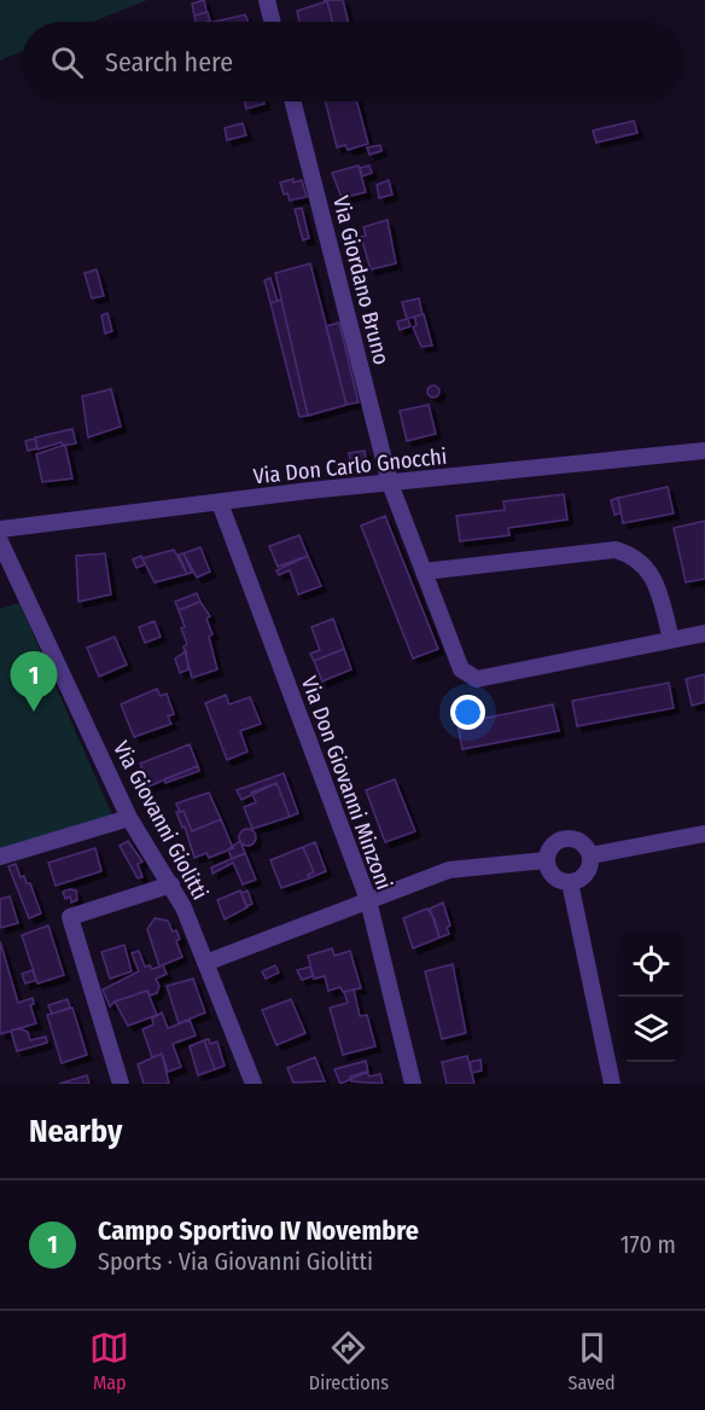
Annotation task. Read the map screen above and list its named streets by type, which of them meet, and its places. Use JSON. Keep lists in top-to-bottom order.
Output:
{
  "streets": {
    "street": [
      "Via Giordano Bruno",
      "Via Don Carlo Gnocchi",
      "Via Don Giovanni Minzoni",
      "Via Giovanni Giolitti"
    ]
  },
  "crossings": [
    ["Via Giordano Bruno", "Via Don Carlo Gnocchi"],
    ["Via Don Carlo Gnocchi", "Via Don Giovanni Minzoni"]
  ],
  "page": {
    "search": "Search here",
    "pins": "1",
    "heading": "Nearby",
    "list": [
      {
        "mark": "1",
        "name": "Campo Sportivo IV Novembre",
        "note": "Sports · Via Giovanni Giolitti",
        "value": "170 m"
      }
    ],
    "nav": ["Map", "Directions", "Saved"]
  }
}
